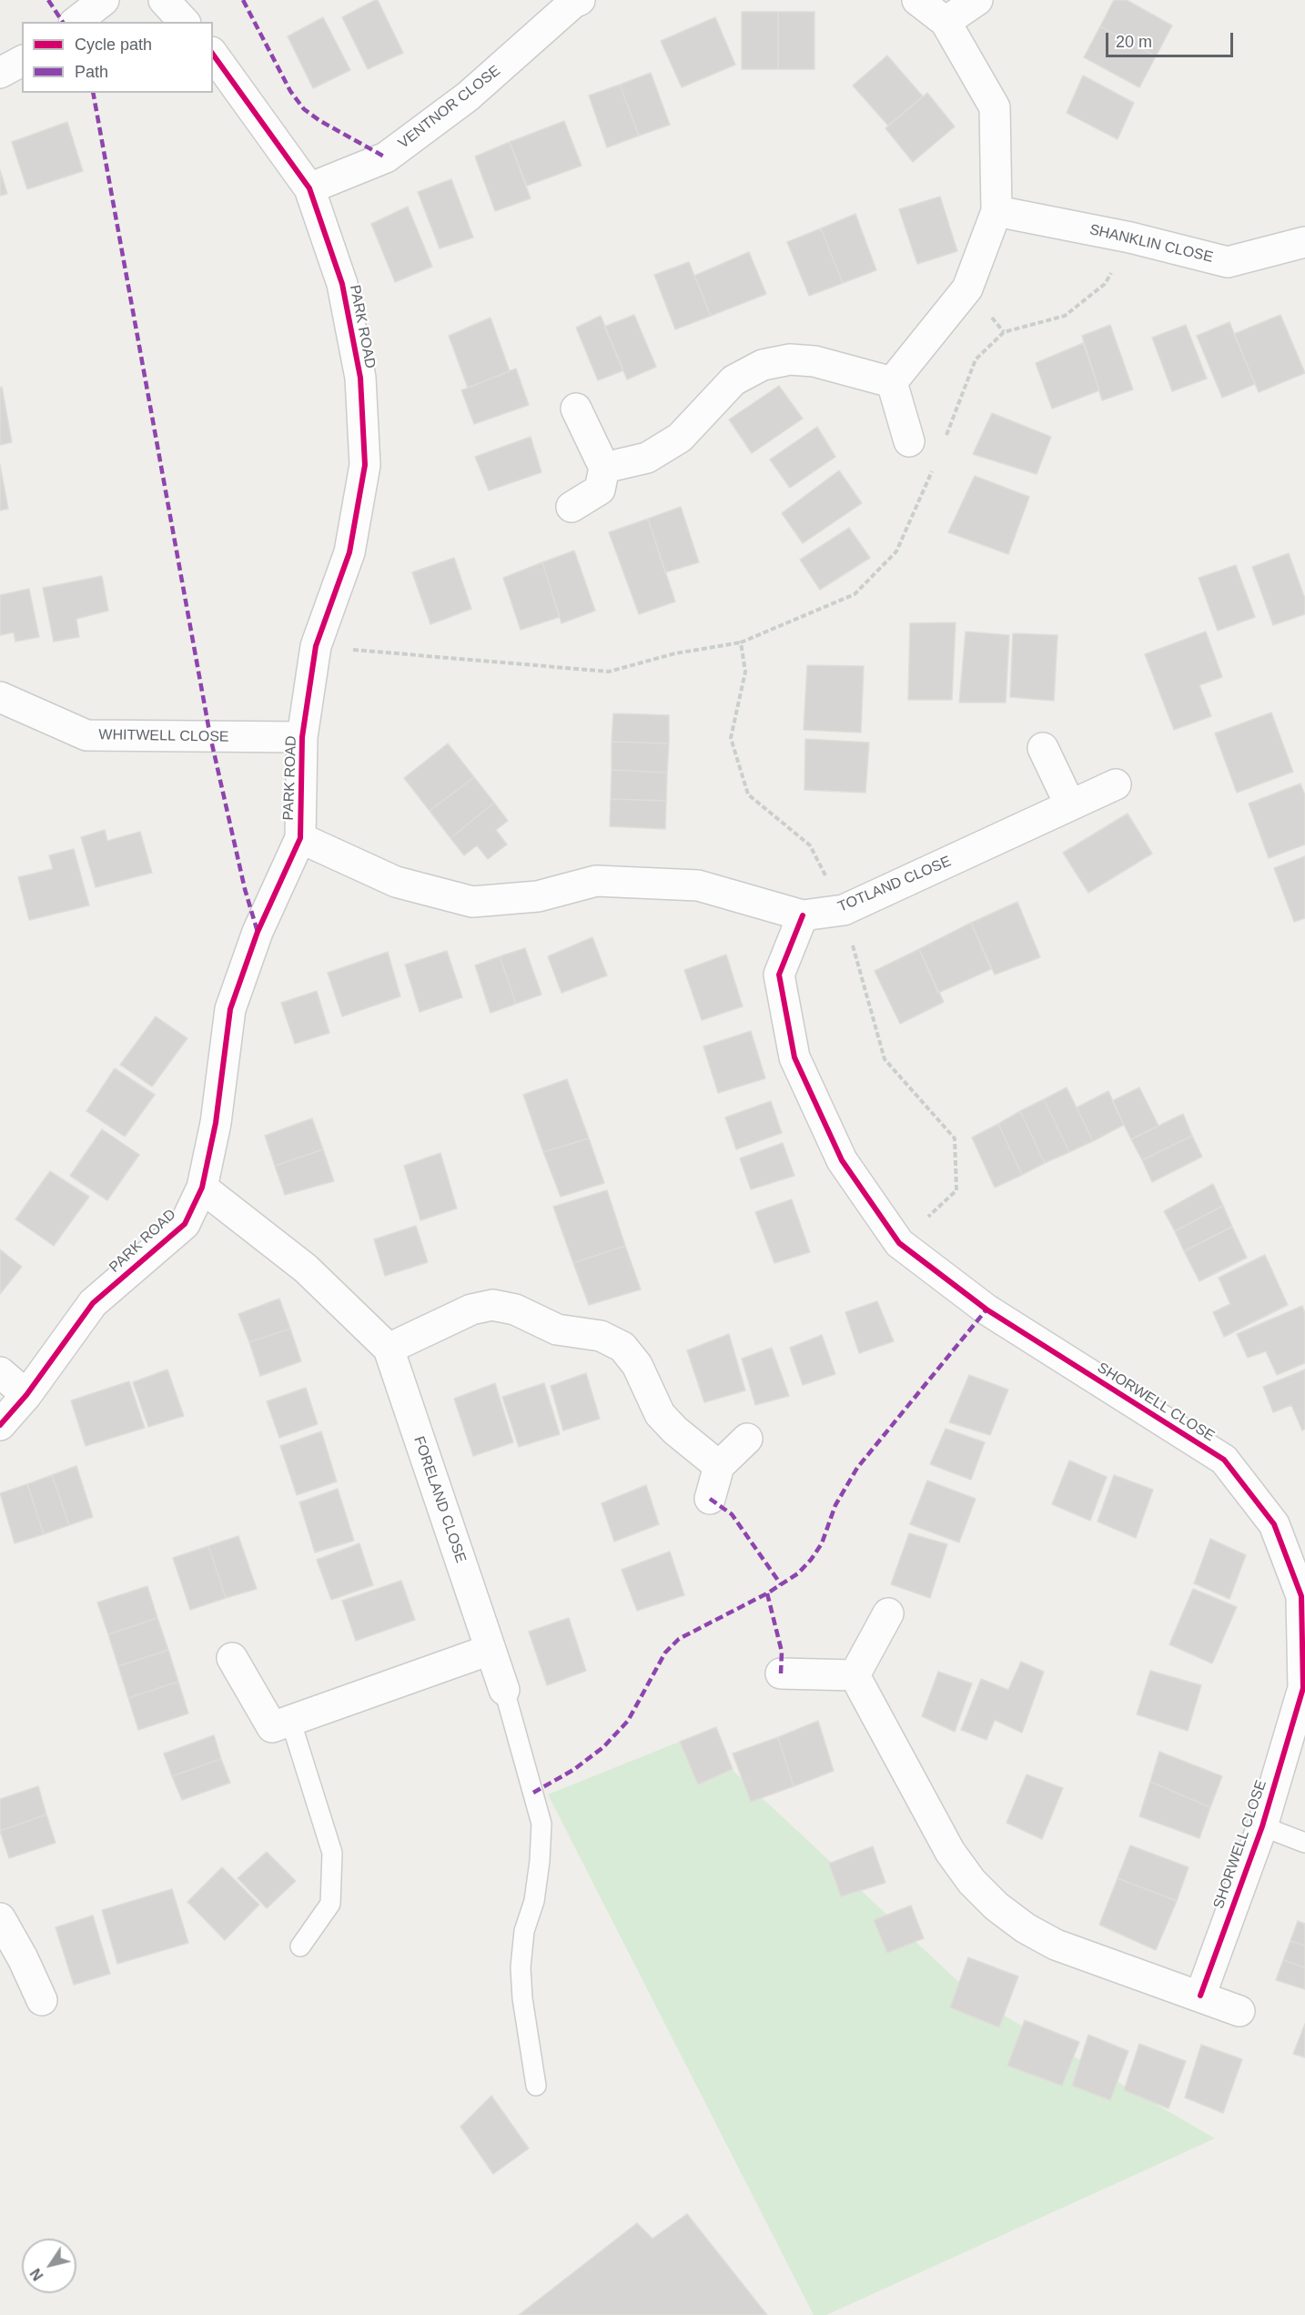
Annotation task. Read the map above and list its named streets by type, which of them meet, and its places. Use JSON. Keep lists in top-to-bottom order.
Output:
{
  "streets": {
    "street": [
      "VENTNOR CLOSE",
      "SHANKLIN CLOSE",
      "PARK ROAD",
      "WHITWELL CLOSE",
      "TOTLAND CLOSE",
      "SHORWELL CLOSE",
      "FORELAND CLOSE"
    ]
  },
  "crossings": [
    ["VENTNOR CLOSE", "PARK ROAD"],
    ["PARK ROAD", "WHITWELL CLOSE"],
    ["PARK ROAD", "TOTLAND CLOSE"],
    ["PARK ROAD", "FORELAND CLOSE"],
    ["TOTLAND CLOSE", "SHORWELL CLOSE"]
  ],
  "legend": ["Cycle path", "Path"],
  "scale_bar": "20 m",
  "north": "bottom left"
}
